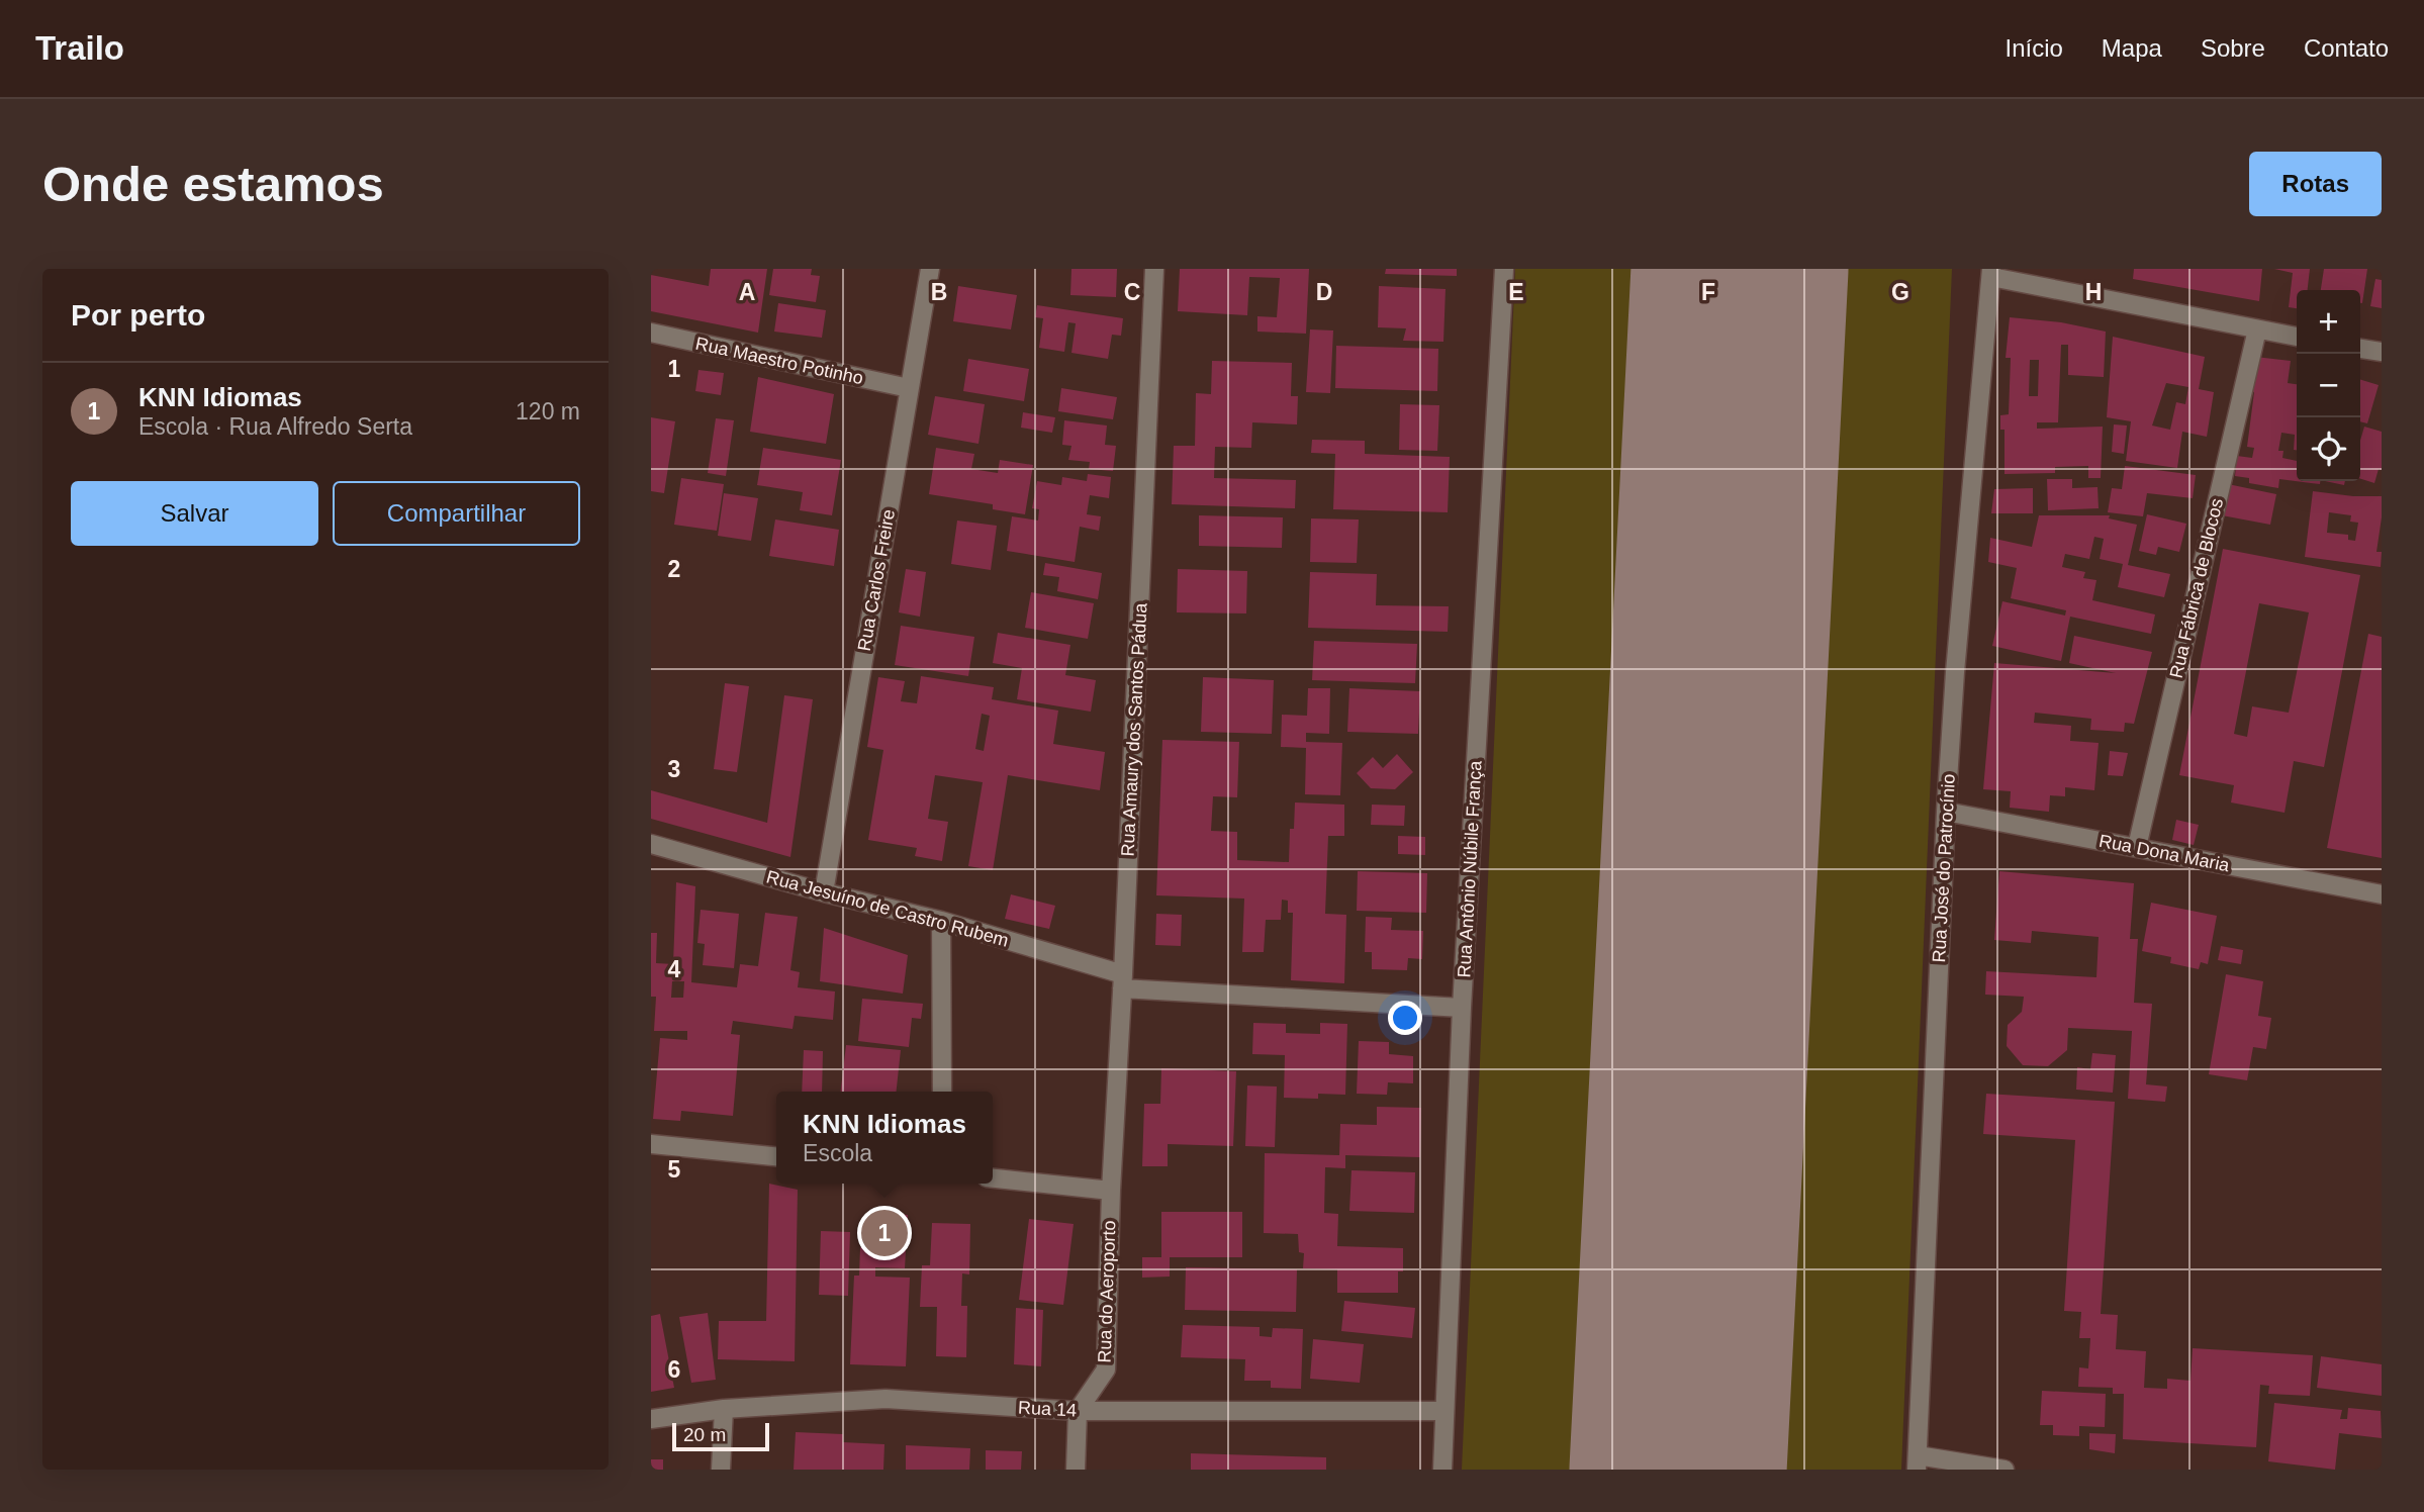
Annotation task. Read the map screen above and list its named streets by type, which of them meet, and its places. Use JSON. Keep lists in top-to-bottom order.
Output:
{
  "streets": {
    "street": [
      "Rua Maestro Potinho",
      "Rua Carlos Freire",
      "Rua Fábrica de Blocos",
      "Rua Amaury dos Santos Pádua",
      "Rua Dona Maria",
      "Rua José do Patrocínio",
      "Rua Antônio Núbile França",
      "Rua Jesuíno de Castro Rubem",
      "Rua do Aeroporto",
      "Rua 14"
    ]
  },
  "crossings": [
    ["Rua Maestro Potinho", "Rua Carlos Freire"],
    ["Rua Carlos Freire", "Rua Jesuíno de Castro Rubem"],
    ["Rua Fábrica de Blocos", "Rua Dona Maria"],
    ["Rua Amaury dos Santos Pádua", "Rua Jesuíno de Castro Rubem"],
    ["Rua Amaury dos Santos Pádua", "Rua do Aeroporto"],
    ["Rua Dona Maria", "Rua José do Patrocínio"],
    ["Rua Antônio Núbile França", "Rua Jesuíno de Castro Rubem"],
    ["Rua Antônio Núbile França", "Rua 14"],
    ["Rua do Aeroporto", "Rua 14"]
  ],
  "scale_bar": "20 m",
  "page": {
    "header": "Trailo",
    "nav": [
      "Início",
      "Mapa",
      "Sobre",
      "Contato"
    ],
    "buttons": [
      "Rotas",
      ["Salvar", "Compartilhar"]
    ],
    "title": "Onde estamos",
    "heading": "Por perto",
    "map_buttons": ["+", "−"],
    "list": [
      {
        "mark": "1",
        "name": "KNN Idiomas",
        "note": "Escola · Rua Alfredo Serta",
        "value": "120 m"
      }
    ],
    "popup": ["KNN Idiomas", "Escola"],
    "pins": "1",
    "scale": "20 m"
  },
  "grid": {
    "columns": [
      "A",
      "B",
      "C",
      "D",
      "E",
      "F",
      "G",
      "H"
    ],
    "rows": [
      "1",
      "2",
      "3",
      "4",
      "5",
      "6"
    ]
  }
}
